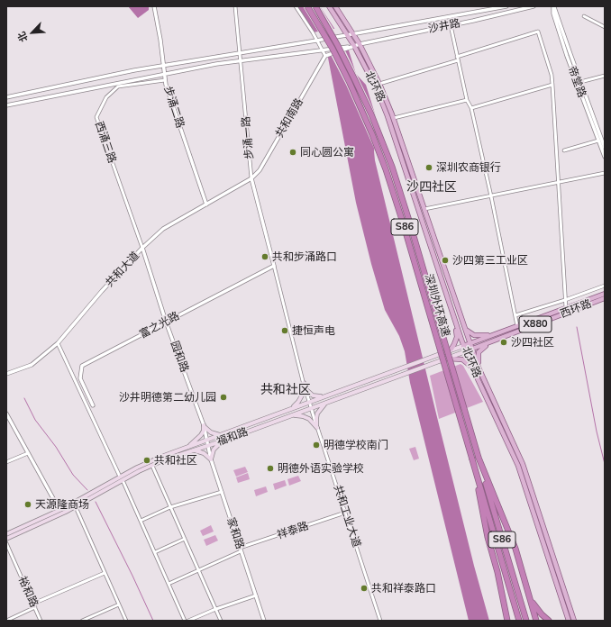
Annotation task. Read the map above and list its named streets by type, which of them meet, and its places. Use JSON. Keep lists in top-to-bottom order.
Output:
{
  "streets": {
    "highway": ["S86", "深圳外环高速"],
    "main road": [
      "北环路",
      "西环路",
      "X880",
      "福和路"
    ],
    "street": [
      "沙井路",
      "帝堂路",
      "步涌二路",
      "共和南路",
      "步涌一路",
      "西涌三路",
      "共和大道",
      "富之光路",
      "园和路",
      "共和工业大道",
      "祥泰路",
      "家和路",
      "裕和路"
    ]
  },
  "crossings": [
    ["沙井路", "北环路"],
    ["北环路", "西环路"],
    ["北环路", "福和路"],
    ["步涌二路", "西涌三路"],
    ["步涌二路", "共和大道"],
    ["共和南路", "步涌一路"],
    ["共和南路", "共和大道"],
    ["步涌一路", "共和大道"],
    ["步涌一路", "富之光路"],
    ["步涌一路", "共和工业大道"],
    ["西涌三路", "共和大道"],
    ["西涌三路", "园和路"],
    ["共和大道", "园和路"],
    ["西环路", "福和路"],
    ["富之光路", "园和路"],
    ["富之光路", "共和工业大道"],
    ["园和路", "福和路"],
    ["园和路", "家和路"],
    ["福和路", "共和工业大道"],
    ["福和路", "家和路"],
    ["共和工业大道", "祥泰路"],
    ["祥泰路", "家和路"]
  ],
  "districts": ["沙四社区", "共和社区"],
  "places": [
    "同心圆公寓",
    "深圳农商银行",
    "共和步涌路口",
    "沙四第三工业区",
    "捷恒声电",
    "沙四社区",
    "沙井明德第二幼儿园",
    "明德学校南门",
    "共和社区",
    "明德外语实验学校",
    "天源隆商场",
    "共和祥泰路口"
  ],
  "north": "bottom left"
}
